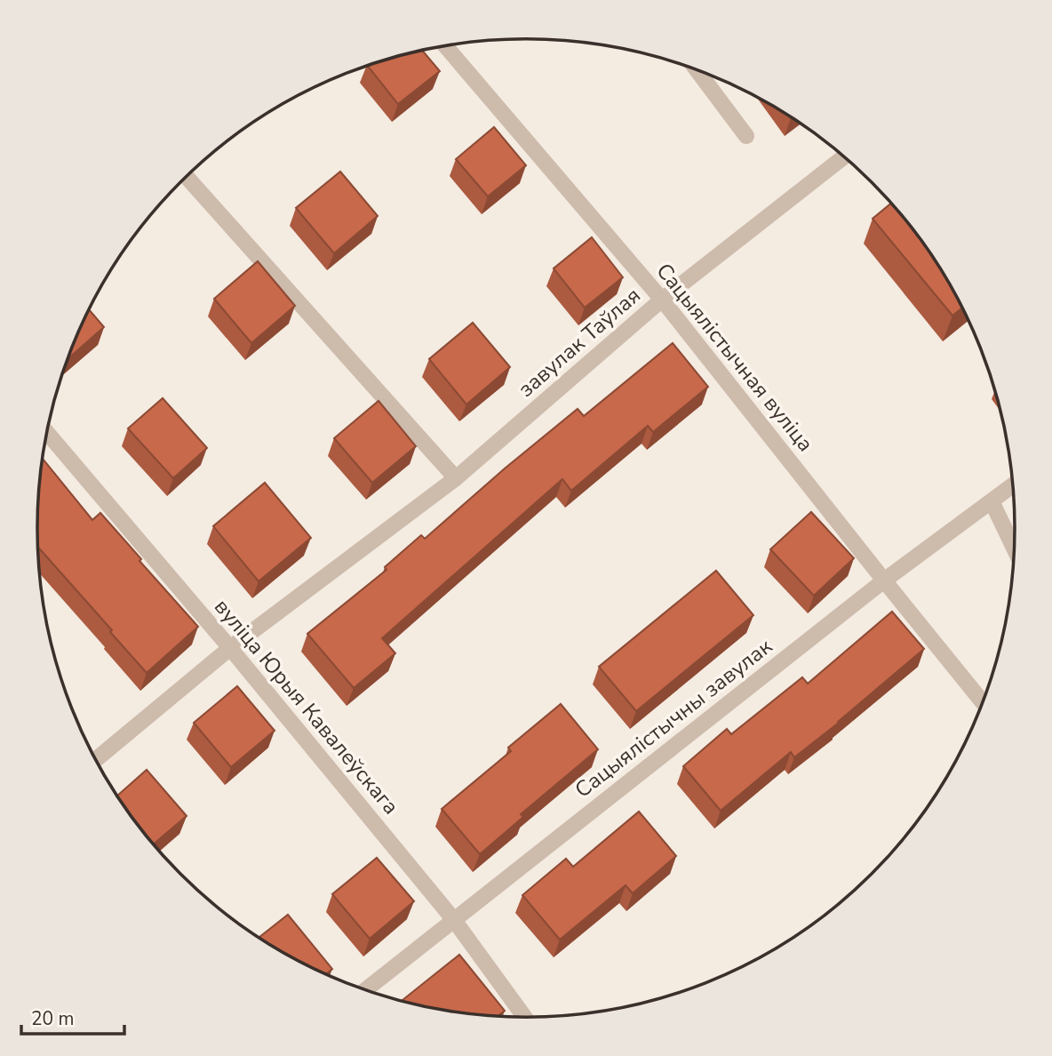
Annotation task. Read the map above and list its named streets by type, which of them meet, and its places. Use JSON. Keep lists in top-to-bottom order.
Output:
{
  "streets": {
    "street": [
      "завулак Таўлая",
      "Сацыялістычная вуліца",
      "вуліца Юрыя Кавалеўскага",
      "Сацыялістычны завулак"
    ]
  },
  "crossings": [
    ["завулак Таўлая", "Сацыялістычная вуліца"],
    ["завулак Таўлая", "вуліца Юрыя Кавалеўскага"],
    ["Сацыялістычная вуліца", "Сацыялістычны завулак"],
    ["вуліца Юрыя Кавалеўскага", "Сацыялістычны завулак"]
  ],
  "scale_bar": "20 m"
}
